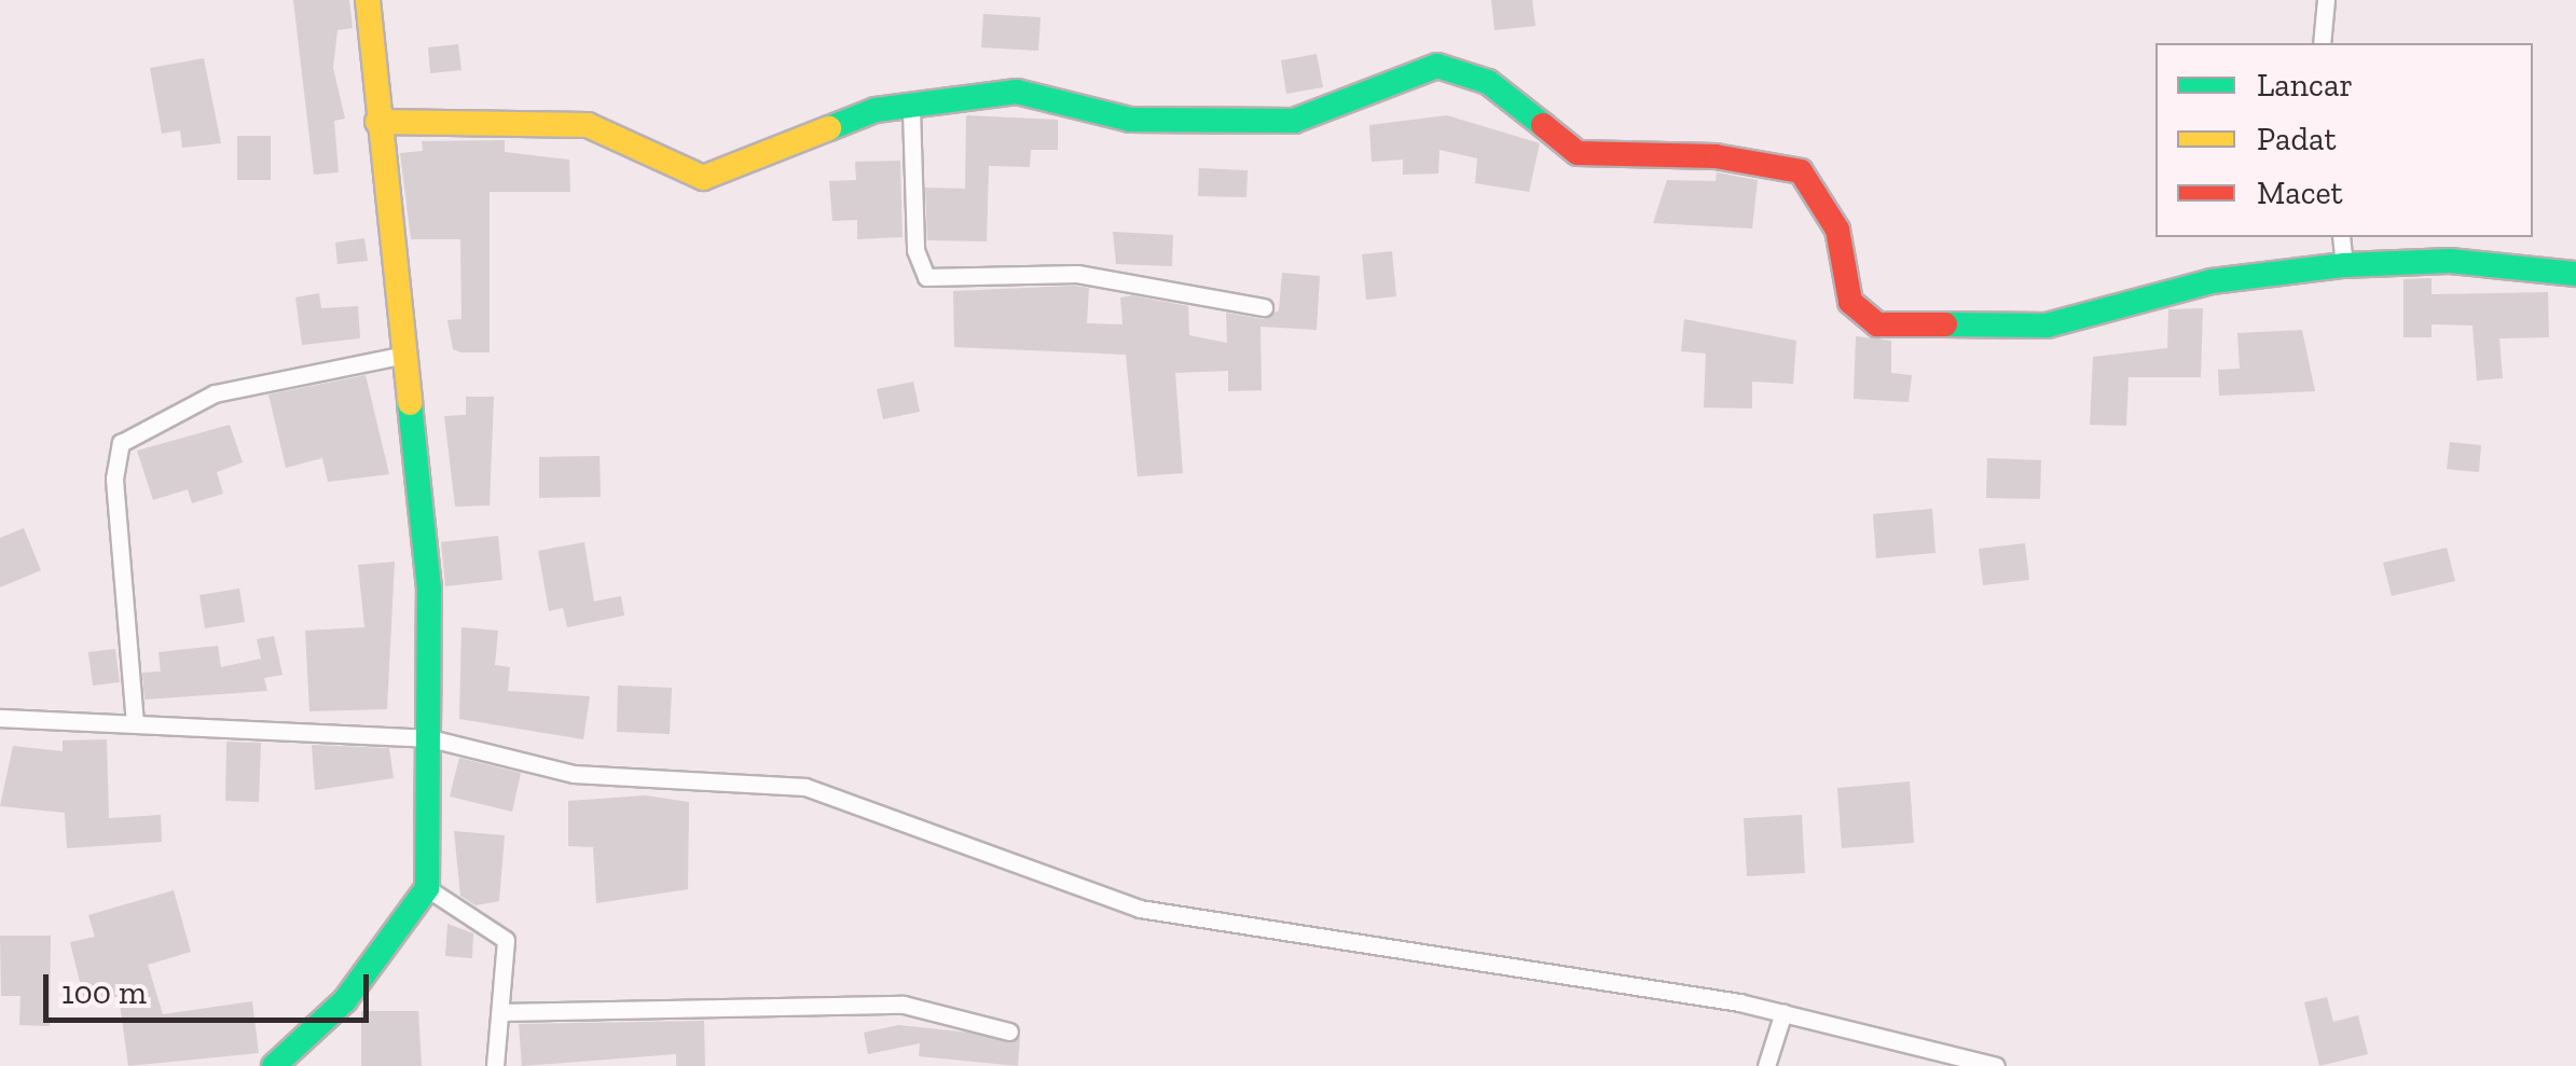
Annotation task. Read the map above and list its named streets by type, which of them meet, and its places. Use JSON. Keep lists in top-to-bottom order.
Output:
{
  "legend": ["Lancar", "Padat", "Macet"],
  "scale_bar": "100 m"
}
